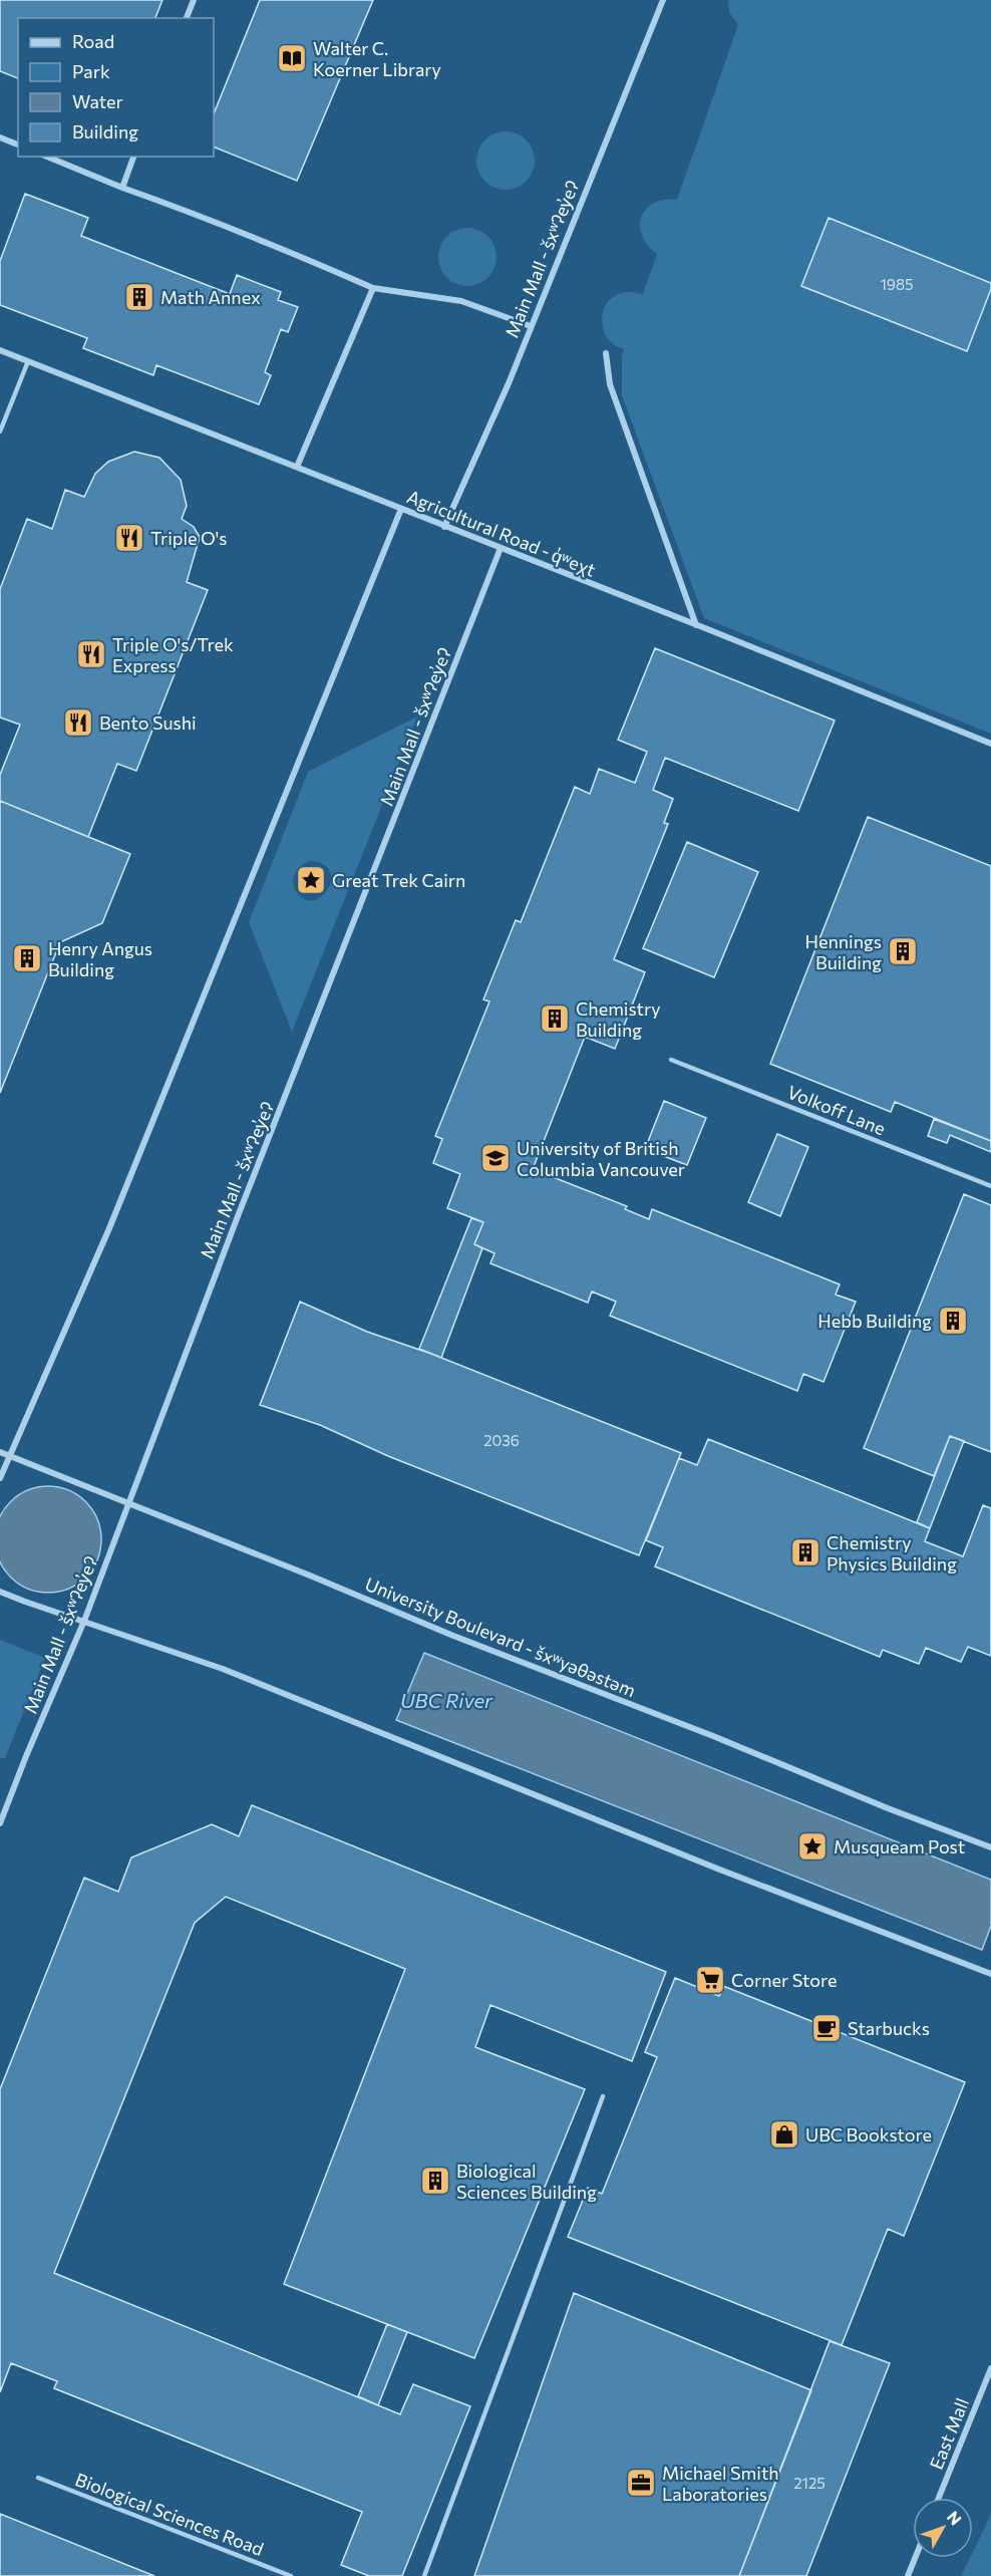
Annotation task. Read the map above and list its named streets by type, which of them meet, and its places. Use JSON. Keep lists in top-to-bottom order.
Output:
{
  "streets": {
    "street": [
      "Main Mall - šxʷʔey̓eʔ",
      "Agricultural Road - q̓ʷeχt",
      "University Boulevard - šxʷyəθəstəm",
      "East Mall"
    ],
    "lane": ["Volkoff Lane", "Biological Sciences Road"]
  },
  "crossings": [
    ["Main Mall - šxʷʔey̓eʔ", "Agricultural Road - q̓ʷeχt"],
    ["Main Mall - šxʷʔey̓eʔ", "University Boulevard - šxʷyəθəstəm"]
  ],
  "water": ["UBC River"],
  "places": {
    "library": ["Walter C. Koerner Library"],
    "building": [
      "Math Annex",
      "Hennings Building",
      "Henry Angus Building",
      "Chemistry Building",
      "Hebb Building",
      "Chemistry Physics Building",
      "Biological Sciences Building"
    ],
    "restaurant": ["Triple O's", "Triple O's/Trek Express", "Bento Sushi"],
    "place": ["Great Trek Cairn", "Musqueam Post"],
    "school or university": ["University of British Columbia Vancouver"],
    "supermarket": ["Corner Store"],
    "cafe": ["Starbucks"],
    "shop": ["UBC Bookstore"],
    "office": ["Michael Smith Laboratories"]
  },
  "house_numbers": ["1985", "2036", "2125"],
  "legend": [
    "Road",
    "Park",
    "Water",
    "Building"
  ],
  "north": "top right"
}
